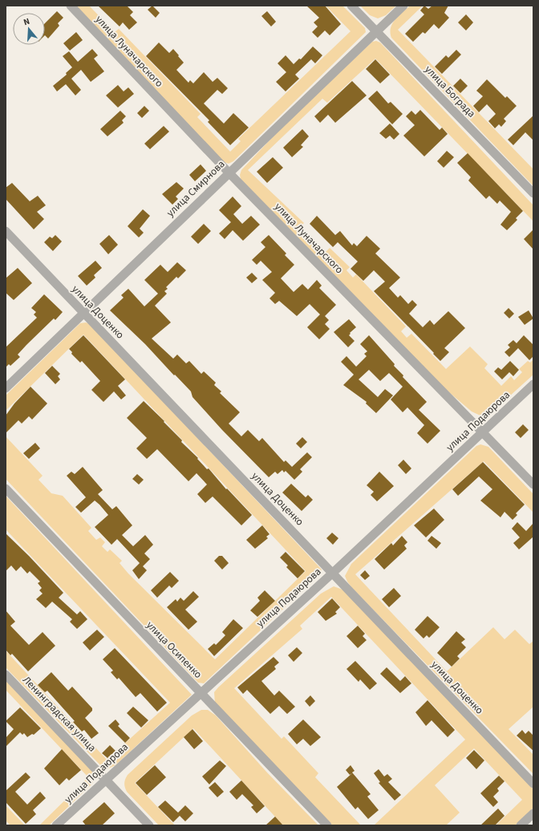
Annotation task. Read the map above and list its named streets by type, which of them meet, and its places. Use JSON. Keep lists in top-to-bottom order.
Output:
{
  "streets": {
    "street": [
      "улица Луначарского",
      "улица Бограда",
      "улица Смирнова",
      "улица Доценко",
      "улица Подаюрова",
      "улица Осипенко",
      "Ленинградская улица"
    ]
  },
  "crossings": [
    ["улица Луначарского", "улица Смирнова"],
    ["улица Луначарского", "улица Подаюрова"],
    ["улица Бограда", "улица Смирнова"],
    ["улица Смирнова", "улица Доценко"],
    ["улица Доценко", "улица Подаюрова"],
    ["улица Подаюрова", "улица Осипенко"],
    ["улица Подаюрова", "Ленинградская улица"]
  ],
  "north": "top"
}
